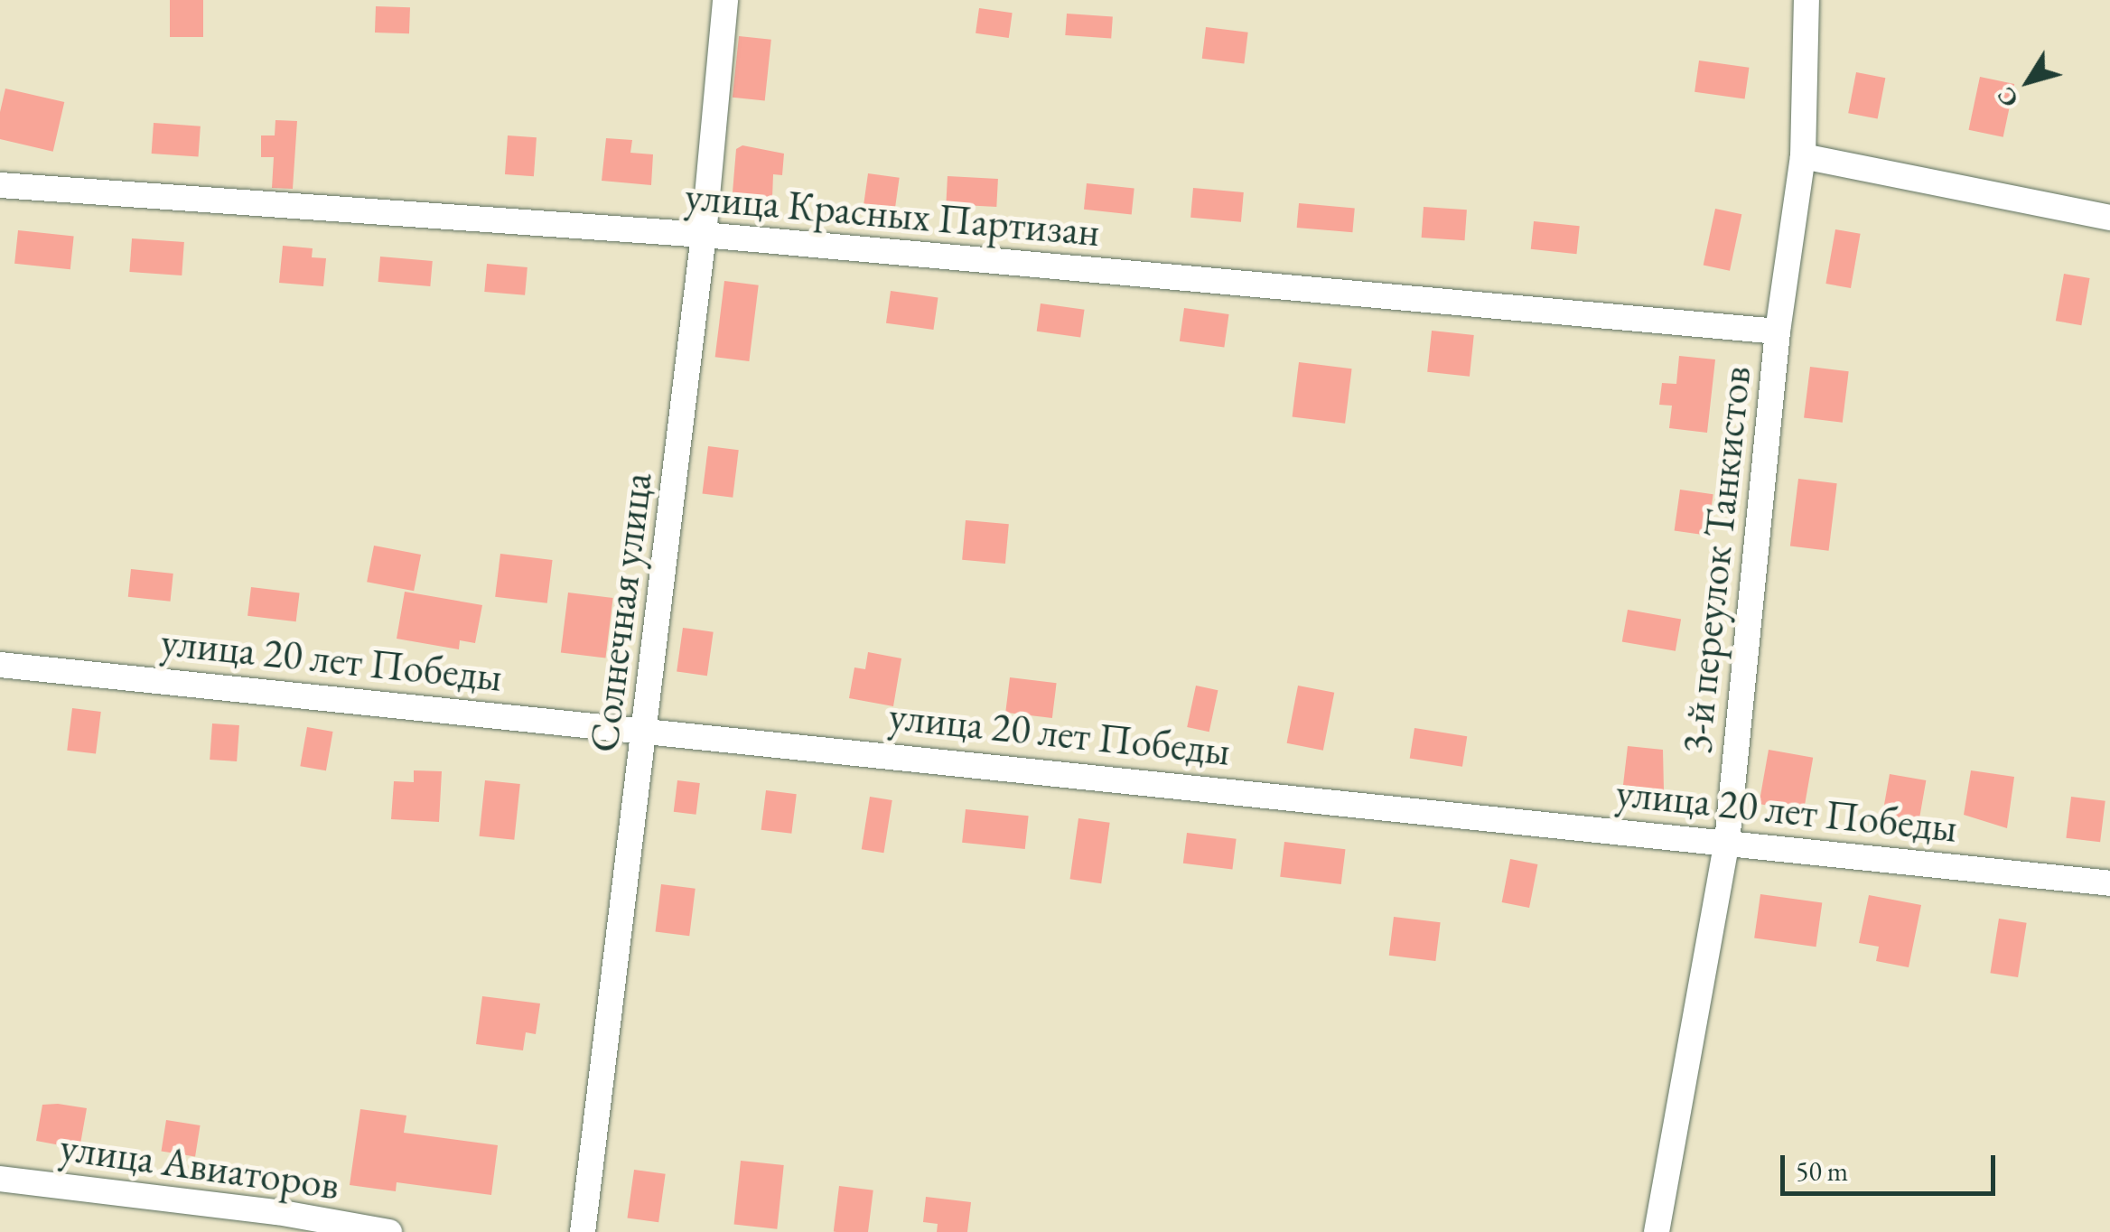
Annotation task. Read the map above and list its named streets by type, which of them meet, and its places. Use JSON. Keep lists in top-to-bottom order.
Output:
{
  "streets": {
    "street": [
      "улица Красных Партизан",
      "3-й переулок Танкистов",
      "Солнечная улица",
      "улица 20 лет Победы",
      "улица Авиаторов"
    ]
  },
  "crossings": [
    ["улица Красных Партизан", "3-й переулок Танкистов"],
    ["улица Красных Партизан", "Солнечная улица"],
    ["3-й переулок Танкистов", "улица 20 лет Победы"],
    ["Солнечная улица", "улица 20 лет Победы"]
  ],
  "scale_bar": "50 m",
  "north": "bottom left"
}
